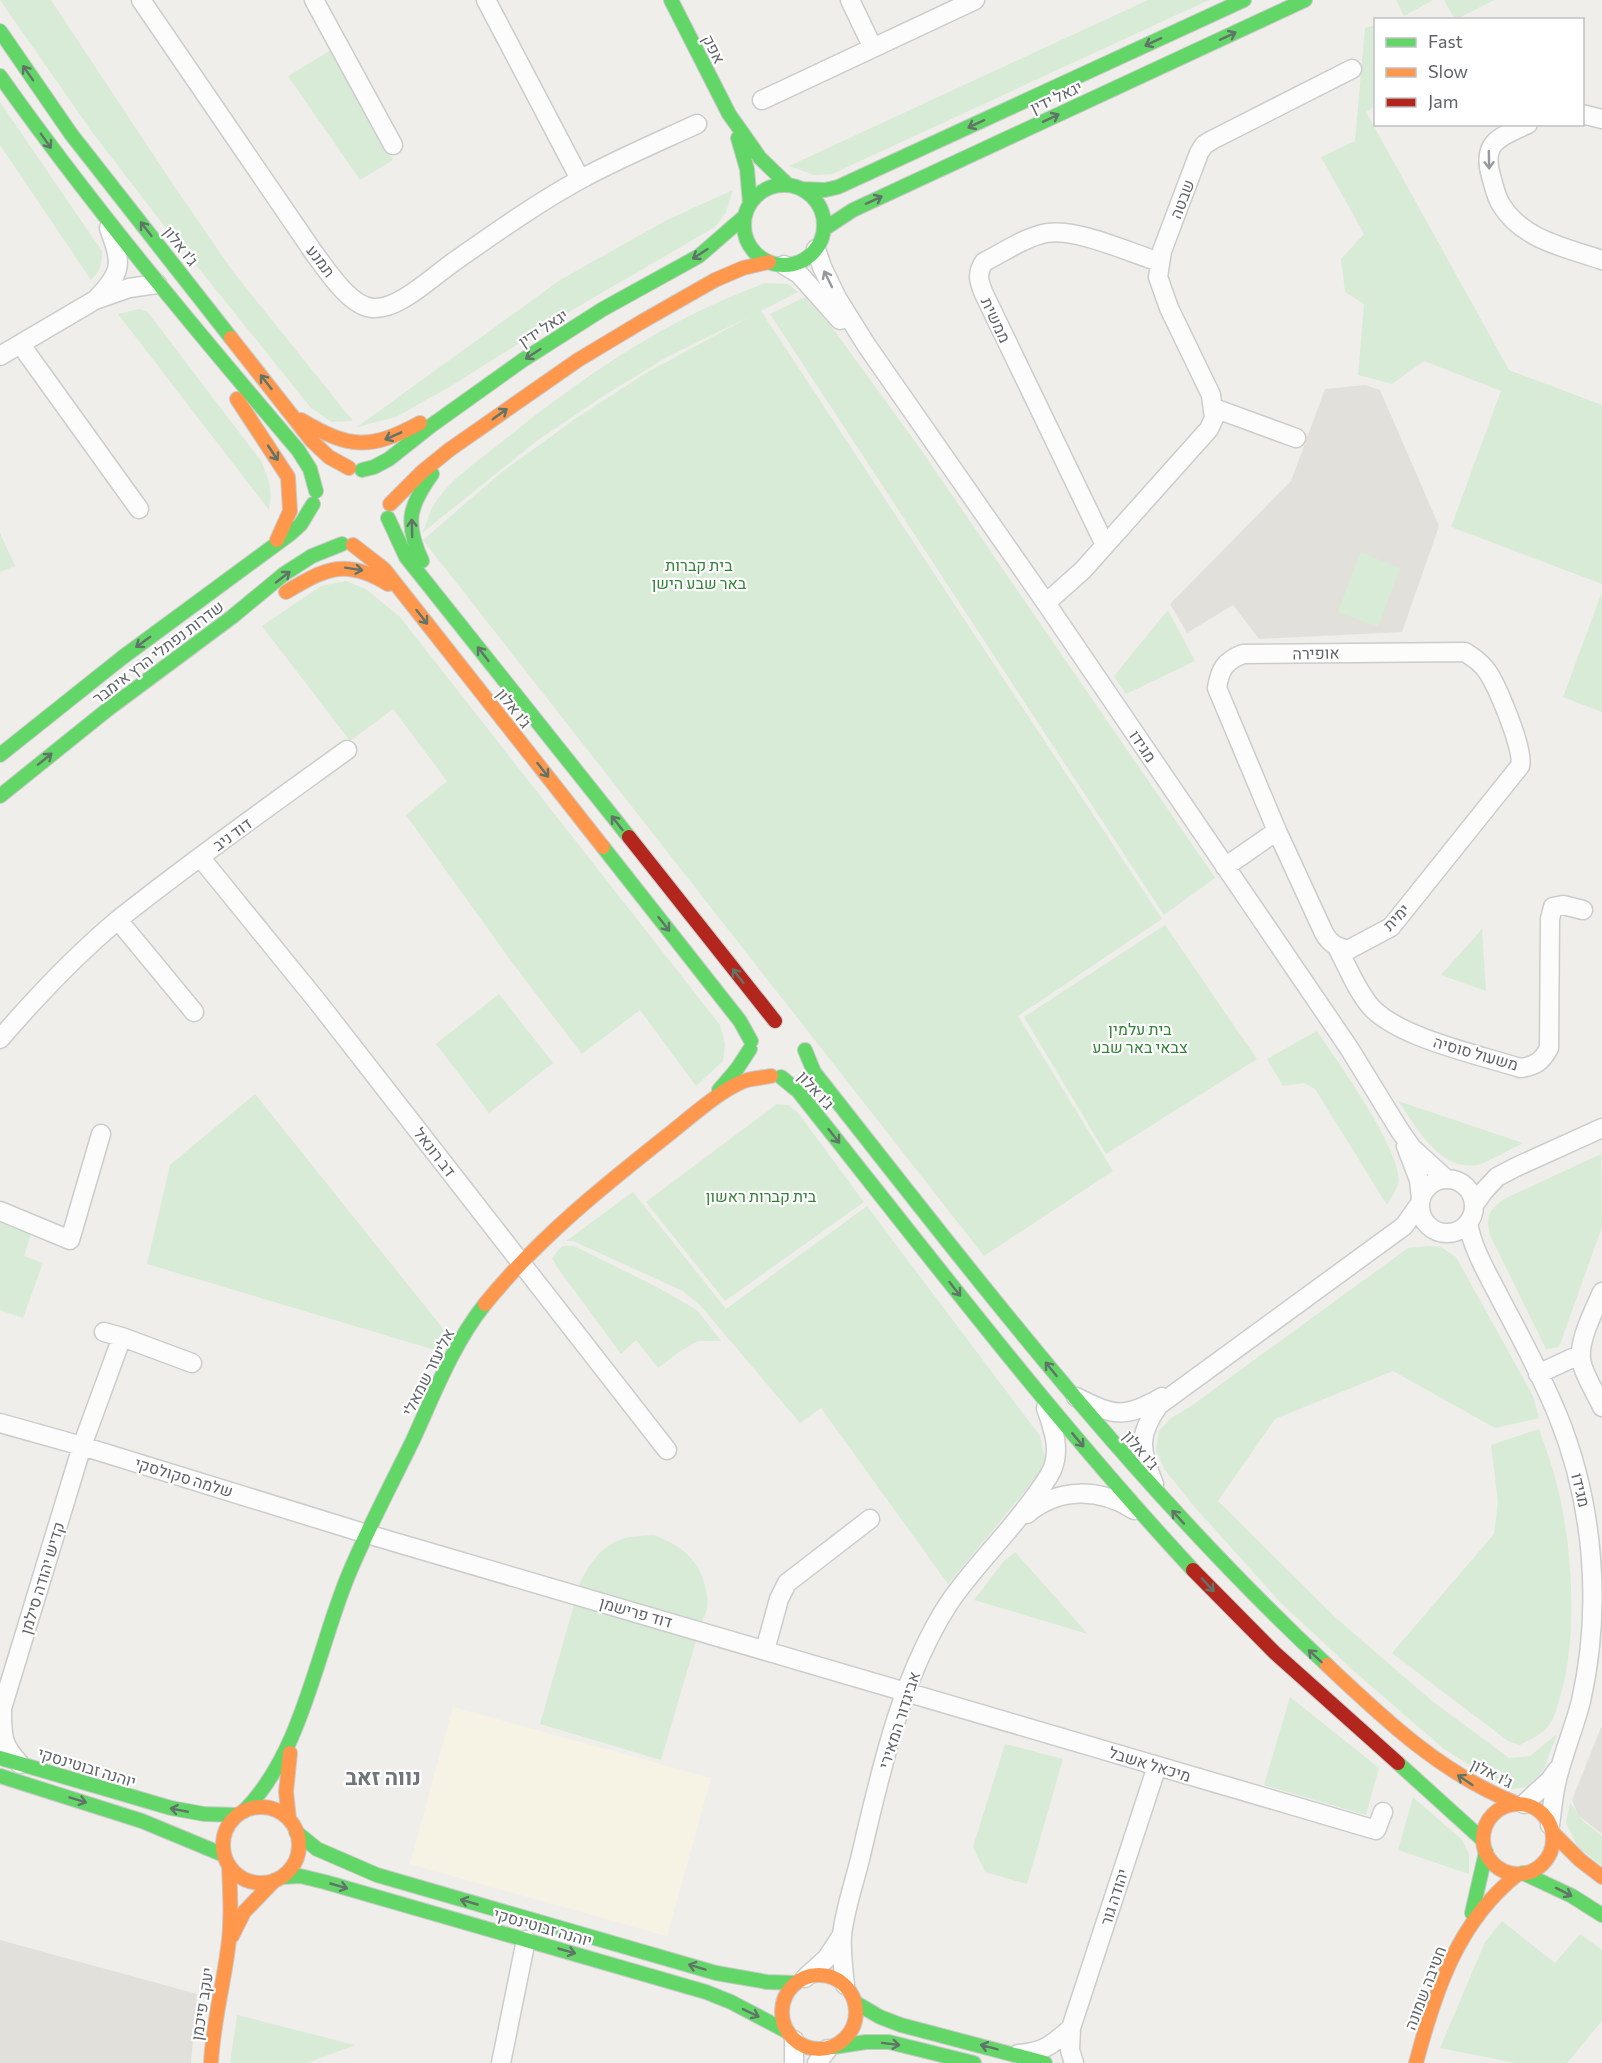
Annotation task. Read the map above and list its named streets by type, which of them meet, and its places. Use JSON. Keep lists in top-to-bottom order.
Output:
{
  "streets": {
    "main road": [
      "אפק",
      "יגאל ידין",
      "ג'ו אלון",
      "שדרות נפתלי הרץ אימבר",
      "אליעזר שמאלי",
      "יוהנה זבוטינסקי",
      "חטיבה שמונה",
      "יעקב פיכמן"
    ],
    "street": [
      "שבטה",
      "תמנע",
      "ממשית",
      "אופירה",
      "מגידו",
      "דוד ניב",
      "ימית",
      "משעול סוסיה",
      "דב רונאל",
      "שלמה סקולסקי",
      "קדיש יהודה סילמן",
      "דוד פרישמן",
      "אביגדור המאירי",
      "מיכאל אשבל",
      "יהודה גור"
    ]
  },
  "crossings": [
    ["אפק", "יגאל ידין"],
    ["אפק", "מגידו"],
    ["יגאל ידין", "ג'ו אלון"],
    ["יגאל ידין", "שדרות נפתלי הרץ אימבר"],
    ["יגאל ידין", "מגידו"],
    ["שבטה", "ממשית"],
    ["ג'ו אלון", "שדרות נפתלי הרץ אימבר"],
    ["ג'ו אלון", "מגידו"],
    ["ג'ו אלון", "אליעזר שמאלי"],
    ["ג'ו אלון", "אביגדור המאירי"],
    ["ג'ו אלון", "חטיבה שמונה"],
    ["אופירה", "ימית"],
    ["מגידו", "חטיבה שמונה"],
    ["דוד ניב", "דב רונאל"],
    ["ימית", "משעול סוסיה"],
    ["דב רונאל", "אליעזר שמאלי"],
    ["אליעזר שמאלי", "שלמה סקולסקי"],
    ["אליעזר שמאלי", "דוד פרישמן"],
    ["אליעזר שמאלי", "יוהנה זבוטינסקי"],
    ["אליעזר שמאלי", "יעקב פיכמן"],
    ["שלמה סקולסקי", "קדיש יהודה סילמן"],
    ["שלמה סקולסקי", "דוד פרישמן"],
    ["קדיש יהודה סילמן", "יוהנה זבוטינסקי"],
    ["דוד פרישמן", "אביגדור המאירי"],
    ["דוד פרישמן", "מיכאל אשבל"],
    ["אביגדור המאירי", "מיכאל אשבל"],
    ["אביגדור המאירי", "יוהנה זבוטינסקי"],
    ["מיכאל אשבל", "יהודה גור"],
    ["יוהנה זבוטינסקי", "יעקב פיכמן"]
  ],
  "districts": ["נווה זאב"],
  "parks": ["בית קברות באר שבע הישן", "בית עלמין צבאי באר שבע", "בית קברות ראשון"],
  "legend": ["Fast", "Slow", "Jam"]
}
